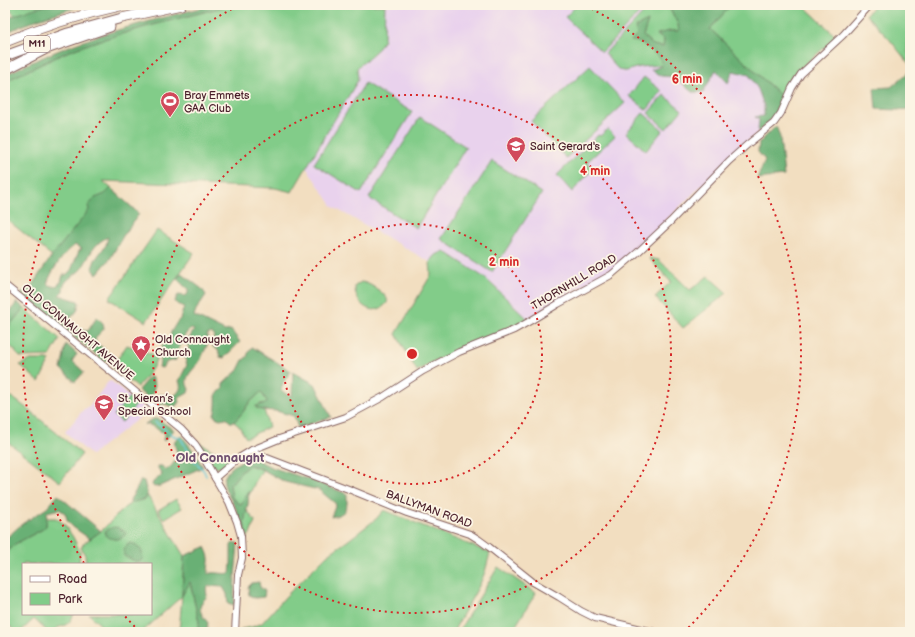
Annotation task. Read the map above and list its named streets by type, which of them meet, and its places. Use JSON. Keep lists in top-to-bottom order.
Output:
{
  "streets": {
    "highway": ["M11"],
    "street": ["THORNHILL ROAD", "OLD CONNAUGHT AVENUE", "BALLYMAN ROAD"]
  },
  "crossings": [
    ["THORNHILL ROAD", "OLD CONNAUGHT AVENUE"],
    ["THORNHILL ROAD", "BALLYMAN ROAD"]
  ],
  "districts": ["Old Connaught"],
  "places": {
    "sports": ["Bray Emmets GAA Club"],
    "school or university": ["Saint Gerard's", "St. Kieran’s Special School"],
    "place": ["Old Connaught Church"]
  },
  "legend": ["Road", "Park"],
  "rings": ["6 min", "4 min", "2 min"]
}
